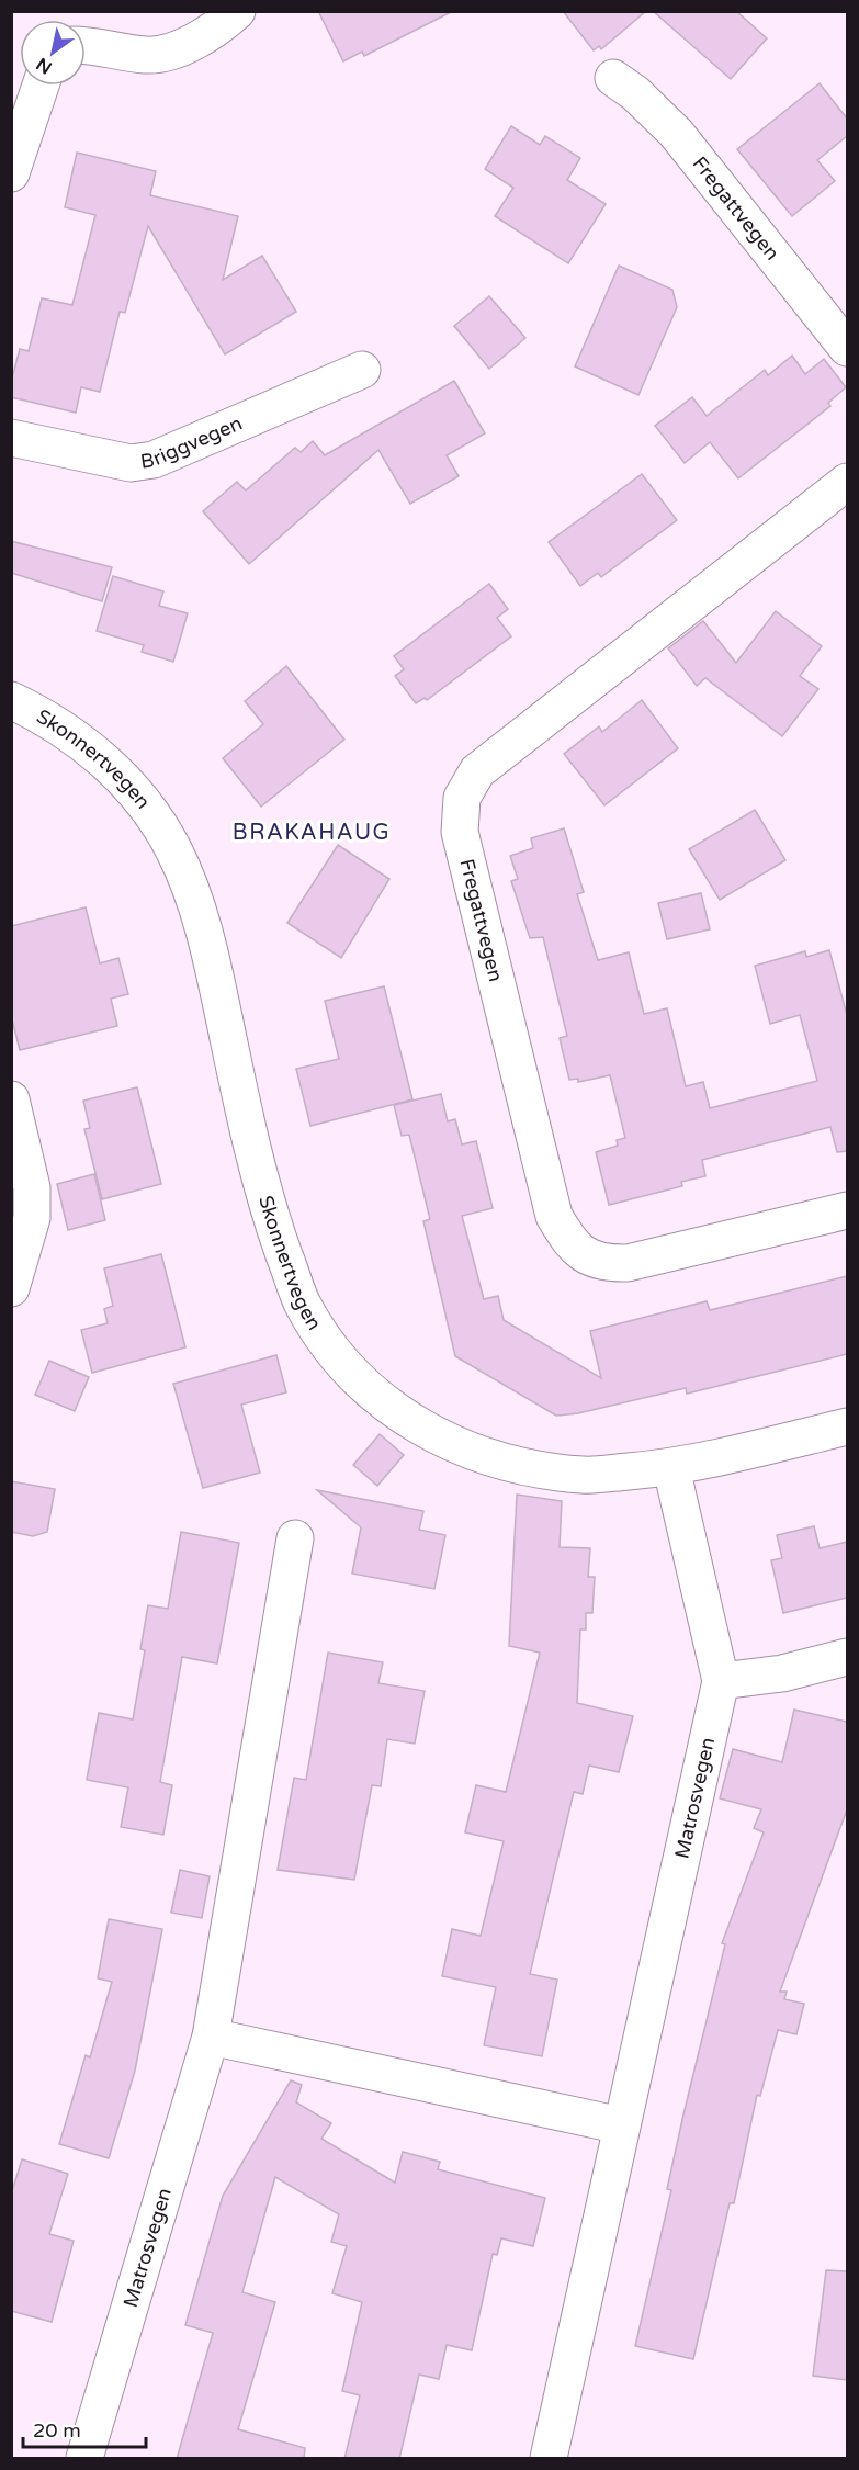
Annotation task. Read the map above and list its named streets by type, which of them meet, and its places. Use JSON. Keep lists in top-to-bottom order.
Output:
{
  "streets": {
    "street": [
      "Fregattvegen",
      "Briggvegen",
      "Skonnertvegen",
      "Matrosvegen"
    ]
  },
  "crossings": [
    ["Skonnertvegen", "Matrosvegen"]
  ],
  "districts": ["BRAKAHAUG"],
  "scale_bar": "20 m",
  "north": "bottom left"
}
